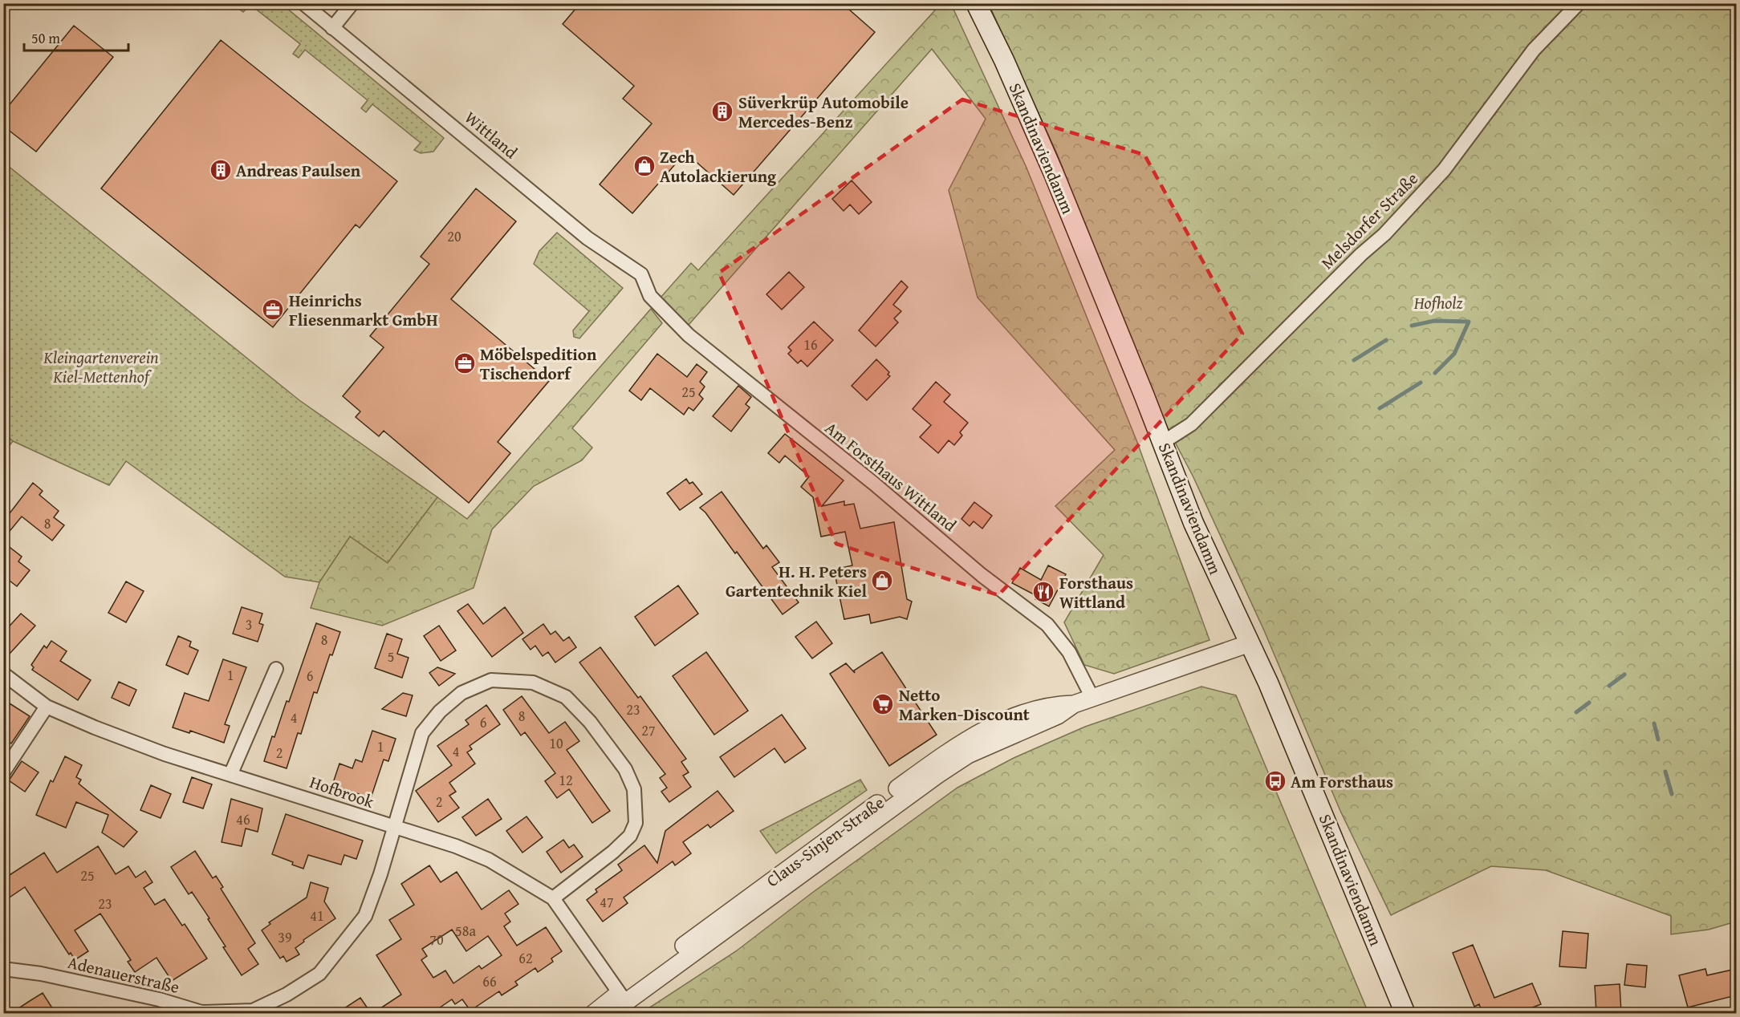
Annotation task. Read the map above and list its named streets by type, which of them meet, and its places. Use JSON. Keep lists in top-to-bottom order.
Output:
{
  "streets": {
    "main road": ["Skandinaviendamm"],
    "street": [
      "Wittland",
      "Melsdorfer Straße",
      "Am Forsthaus Wittland",
      "Hofbrook",
      "Claus-Sinjen-Straße",
      "Adenauerstraße"
    ]
  },
  "crossings": [
    ["Wittland", "Am Forsthaus Wittland"],
    ["Skandinaviendamm", "Melsdorfer Straße"],
    ["Skandinaviendamm", "Claus-Sinjen-Straße"],
    ["Am Forsthaus Wittland", "Claus-Sinjen-Straße"],
    ["Hofbrook", "Claus-Sinjen-Straße"],
    ["Hofbrook", "Adenauerstraße"]
  ],
  "parks": ["Hofholz", "Kleingartenverein Kiel-Mettenhof"],
  "places": {
    "building": ["Süverkrüp Automobile Mercedes-Benz", "Andreas Paulsen"],
    "shop": ["Zech Autolackierung", "H. H. Peters Gartentechnik Kiel"],
    "office": ["Heinrichs Fliesenmarkt GmbH", "Möbelspedition Tischendorf"],
    "restaurant": ["Forsthaus Wittland"],
    "supermarket": ["Netto Marken-Discount"],
    "bus stop": ["Am Forsthaus"]
  },
  "house_numbers": [
    "20",
    "16",
    "25",
    "8",
    "3",
    "8",
    "5",
    "1",
    "6",
    "23",
    "8",
    "4",
    "6",
    "27",
    "10",
    "1",
    "4",
    "2",
    "12",
    "2",
    "46",
    "25",
    "47",
    "23",
    "41",
    "58a",
    "39",
    "70",
    "62",
    "66"
  ],
  "scale_bar": "50 m"
}
